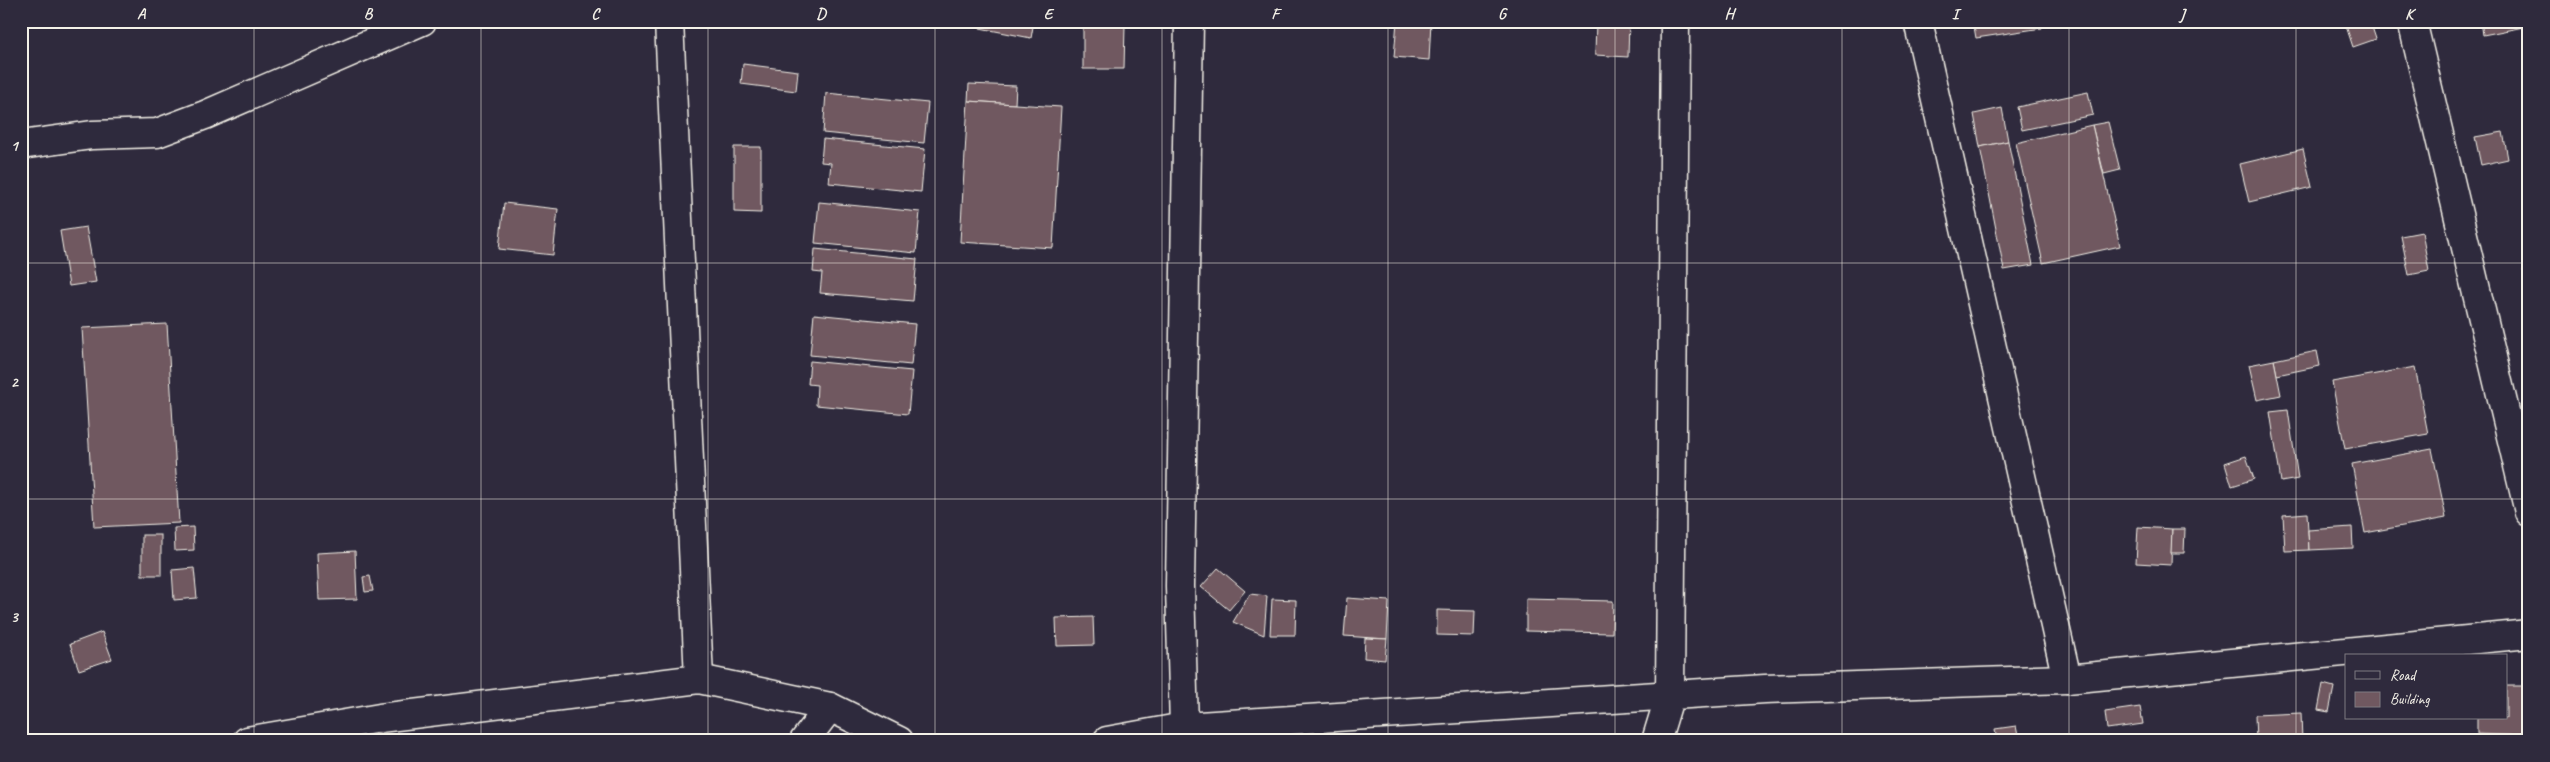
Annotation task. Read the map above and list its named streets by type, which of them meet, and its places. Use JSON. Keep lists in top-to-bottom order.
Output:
{
  "legend": ["Road", "Building"],
  "grid": {
    "columns": [
      "A",
      "B",
      "C",
      "D",
      "E",
      "F",
      "G",
      "H",
      "I",
      "J",
      "K"
    ],
    "rows": ["1", "2", "3"]
  }
}
